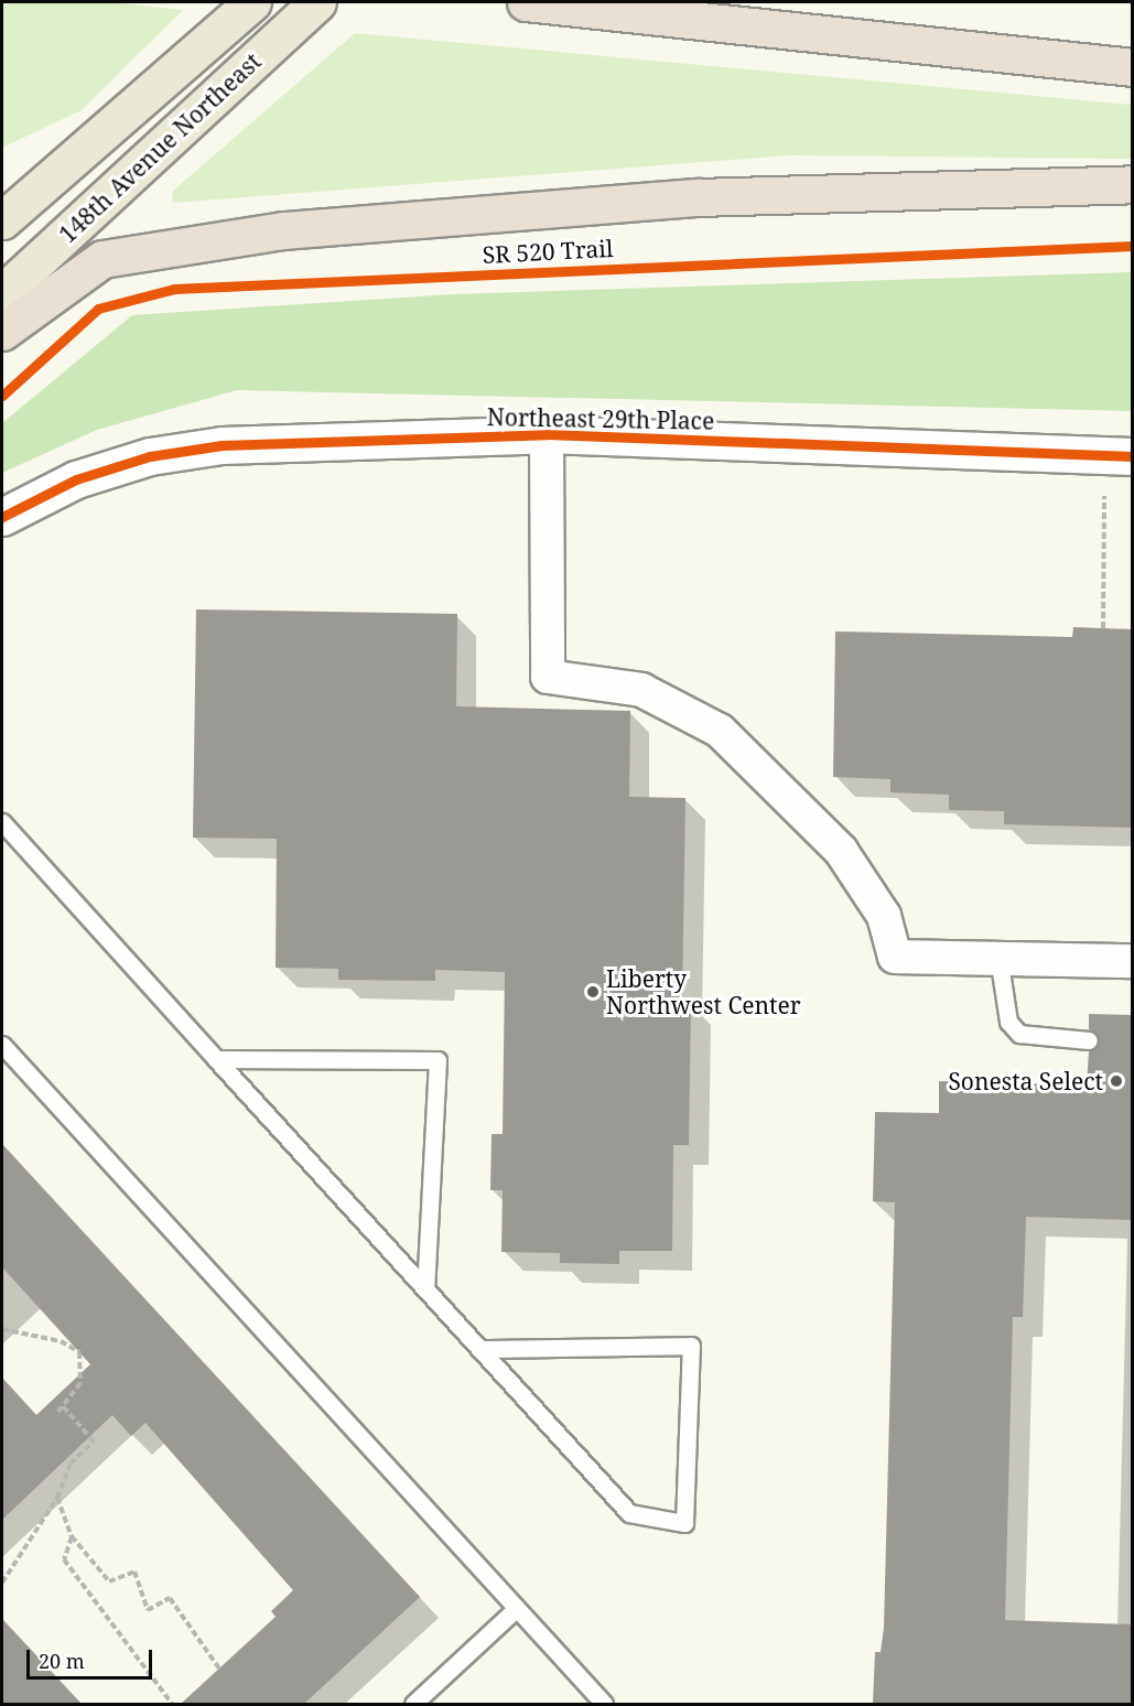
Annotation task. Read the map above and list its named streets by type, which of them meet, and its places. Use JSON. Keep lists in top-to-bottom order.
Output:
{
  "streets": {
    "main road": ["148th Avenue Northeast"],
    "street": ["Northeast 29th Place"],
    "cycle path": ["SR 520 Trail"]
  },
  "places": ["Liberty Northwest Center", "Sonesta Select"],
  "scale_bar": "20 m"
}
